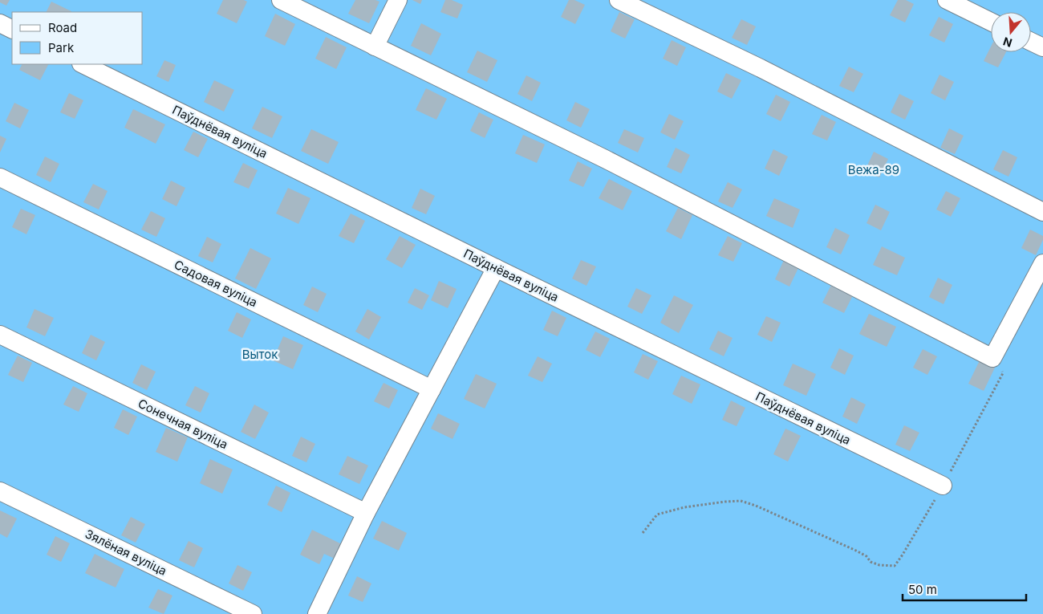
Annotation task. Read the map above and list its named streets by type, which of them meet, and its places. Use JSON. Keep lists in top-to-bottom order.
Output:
{
  "streets": {
    "street": [
      "Паўднёвая вуліца",
      "Садовая вуліца",
      "Сонечная вуліца",
      "Зялёная вуліца"
    ]
  },
  "parks": ["Вежа-89", "Выток"],
  "legend": ["Road", "Park"],
  "scale_bar": "50 m",
  "north": "bottom"
}
